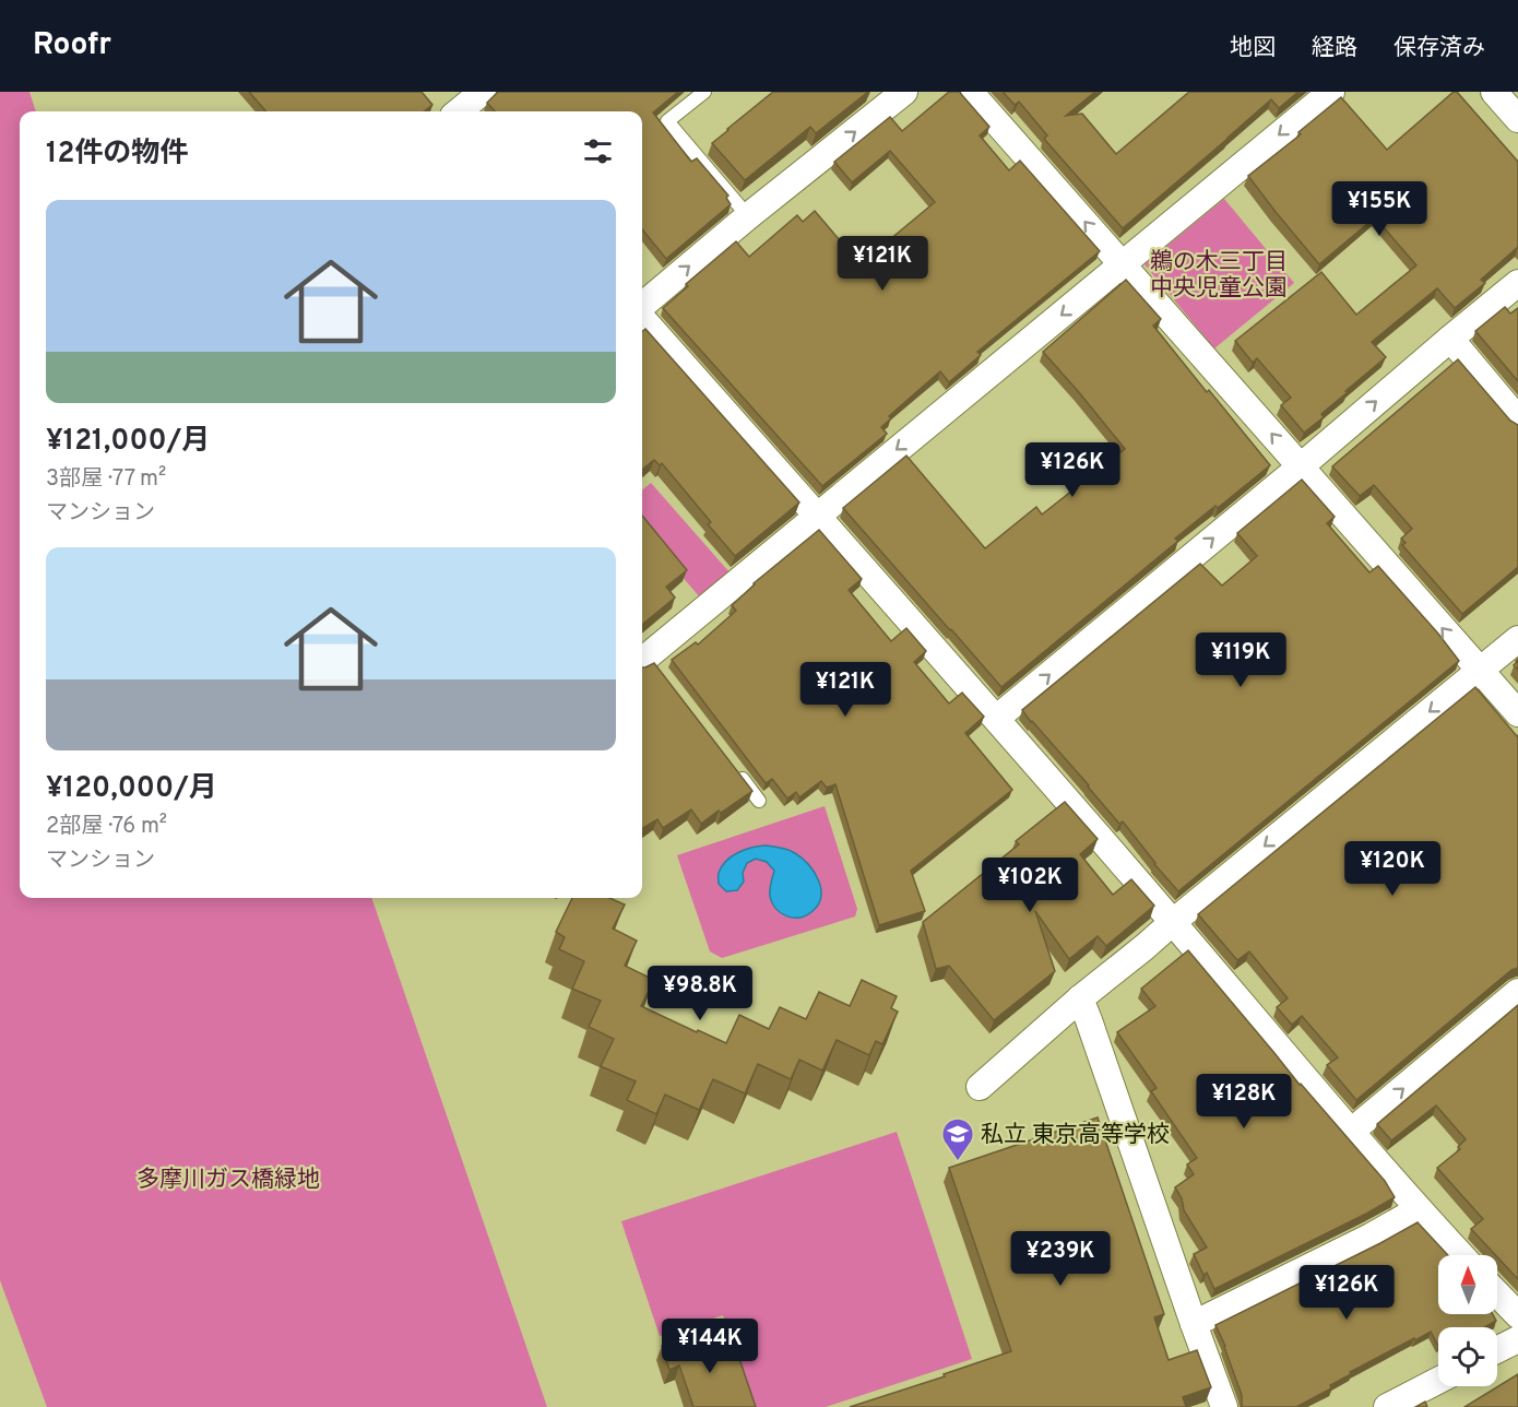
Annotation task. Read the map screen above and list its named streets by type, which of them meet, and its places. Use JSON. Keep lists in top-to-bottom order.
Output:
{
  "parks": ["鵜の木三丁目 中央児童公園", "多摩川ガス橋緑地"],
  "places": {
    "school or university": ["私立 東京高等学校"]
  },
  "north": "top",
  "page": {
    "header": "Roofr",
    "nav": ["地図", "経路", "保存済み"],
    "heading": "12件の物件",
    "price": [
      "¥155K",
      "¥121K",
      "¥126K",
      "¥119K",
      "¥121K",
      "¥120K",
      "¥102K",
      "¥98.8K",
      "¥128K",
      "¥239K",
      "¥126K",
      "¥144K"
    ],
    "list": [
      {
        "name": "¥121,000/月",
        "note": "3部屋 · 77 m² · マンション"
      },
      {
        "name": "¥120,000/月",
        "note": "2部屋 · 76 m² · マンション"
      }
    ]
  }
}
